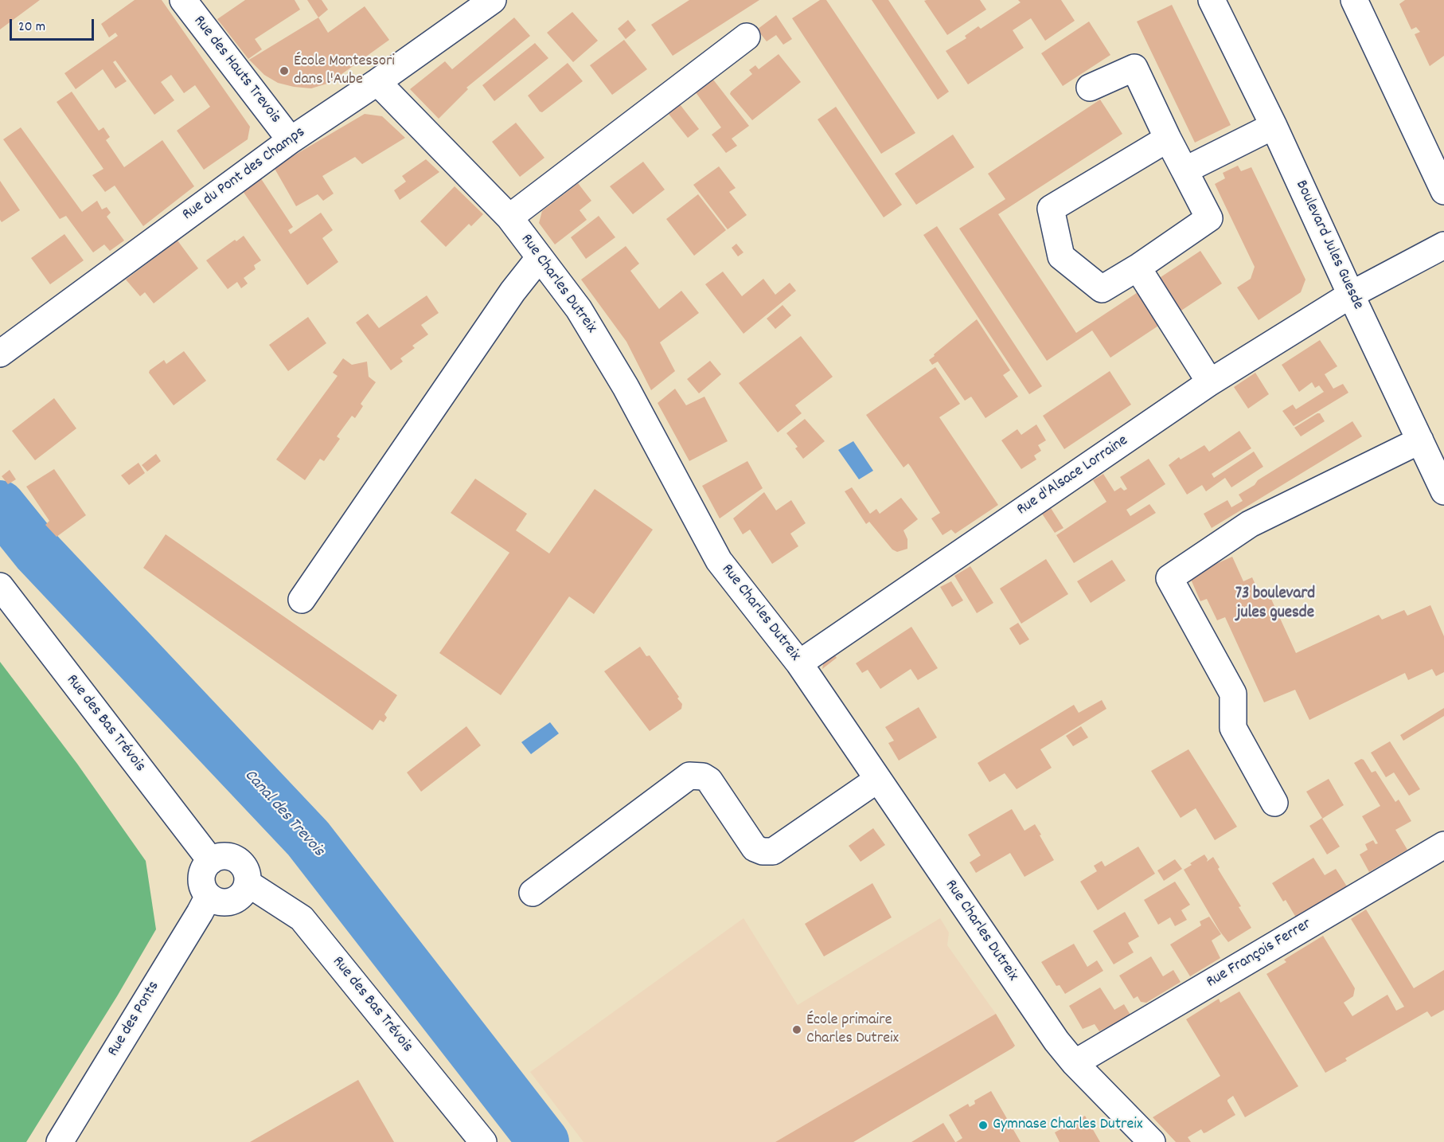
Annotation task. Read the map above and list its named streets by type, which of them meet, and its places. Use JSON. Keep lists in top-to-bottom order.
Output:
{
  "streets": {
    "street": [
      "Rue des Hauts Trevois",
      "Rue du Pont des Champs",
      "Boulevard Jules Guesde",
      "Rue Charles Dutreix",
      "Rue d'Alsace Lorraine",
      "Rue des Bas Trévois",
      "Rue François Ferrer",
      "Rue des Ponts"
    ]
  },
  "crossings": [
    ["Rue des Hauts Trevois", "Rue du Pont des Champs"],
    ["Rue du Pont des Champs", "Rue Charles Dutreix"],
    ["Boulevard Jules Guesde", "Rue d'Alsace Lorraine"],
    ["Rue Charles Dutreix", "Rue d'Alsace Lorraine"],
    ["Rue Charles Dutreix", "Rue François Ferrer"],
    ["Rue des Bas Trévois", "Rue des Ponts"]
  ],
  "districts": ["73 boulevard jules guesde"],
  "water": ["Canal des Trevois"],
  "places": ["École Montessori dans l'Aube", "École primaire Charles Dutreix", "Gymnase Charles Dutreix"],
  "scale_bar": "20 m"
}
